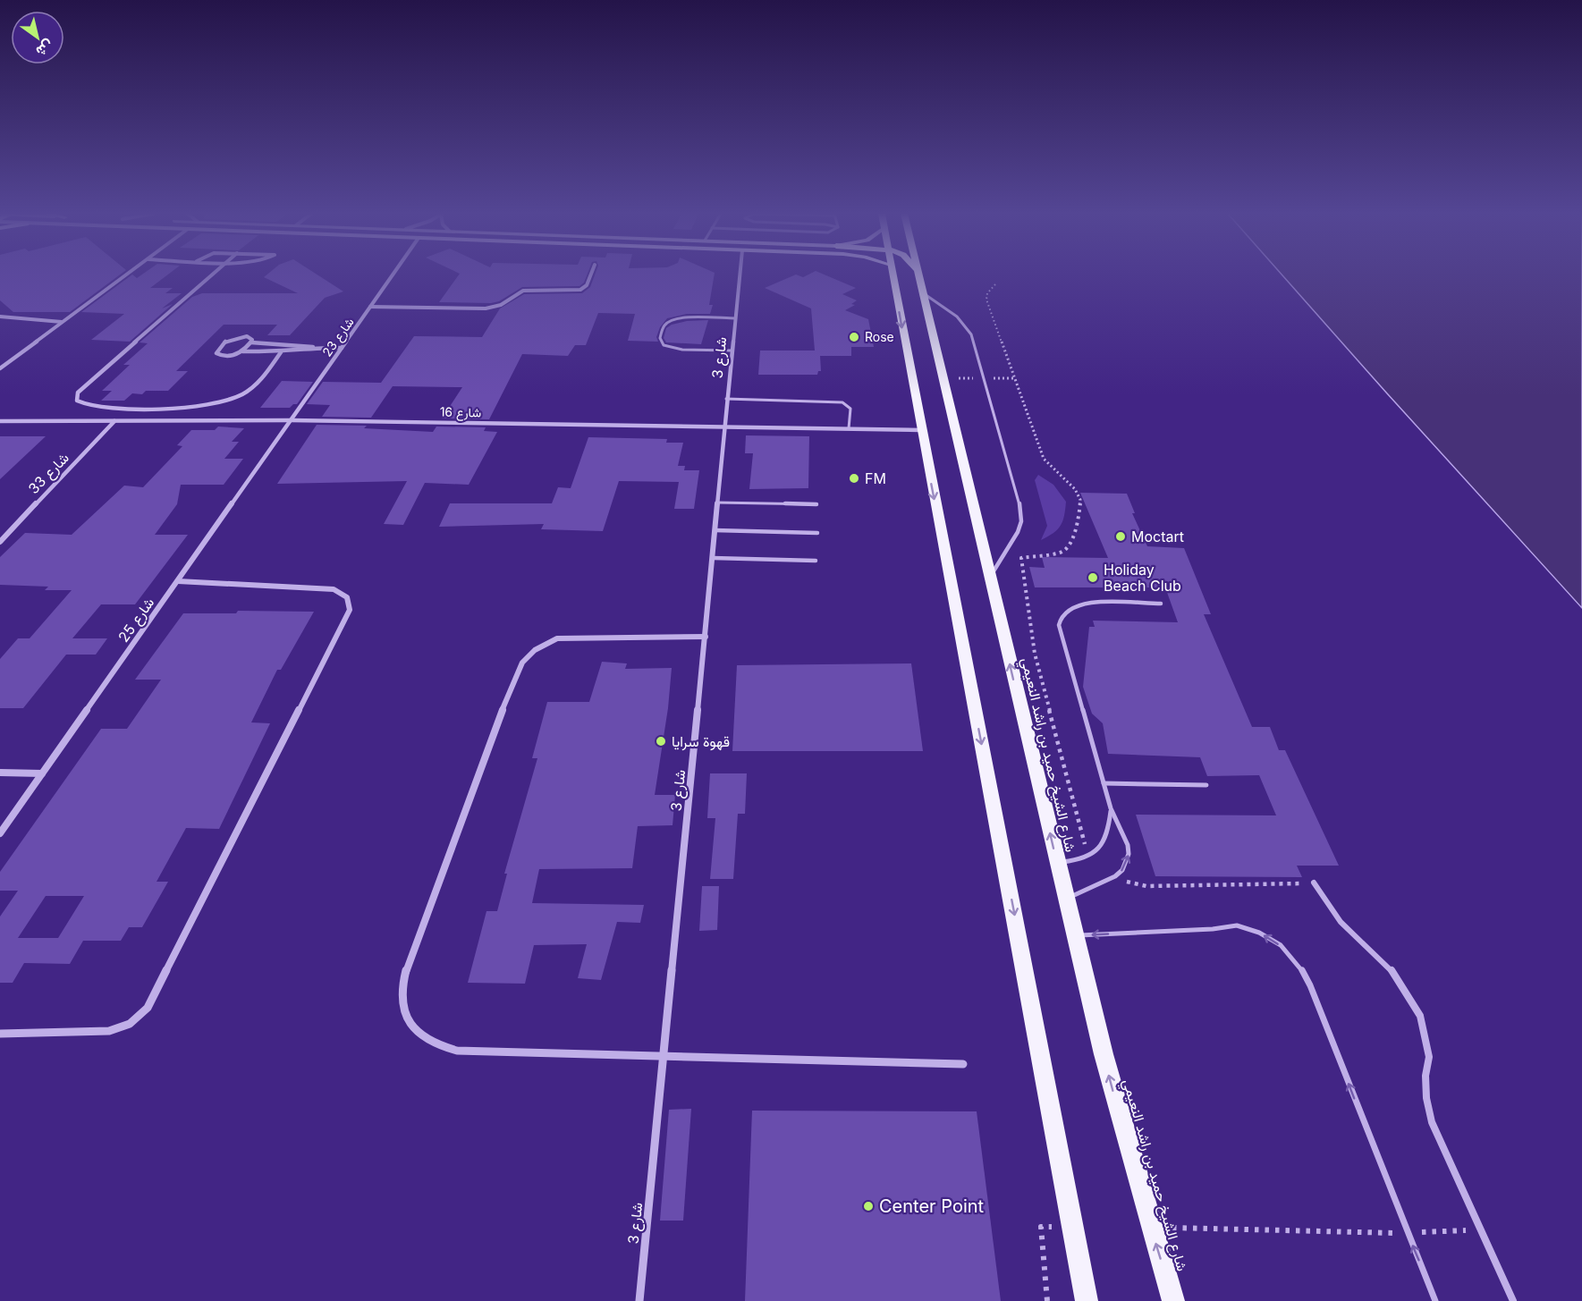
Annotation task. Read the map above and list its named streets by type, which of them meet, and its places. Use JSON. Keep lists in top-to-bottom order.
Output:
{
  "streets": {
    "main road": ["شارع الشيخ حميد بن راشد النعيمي"],
    "street": [
      "شارع 23",
      "شارع 3",
      "شارع 16",
      "شارع 33",
      "شارع 25"
    ]
  },
  "crossings": [
    ["شارع 23", "شارع 16"],
    ["شارع 23", "شارع 25"],
    ["شارع 3", "شارع 16"],
    ["شارع 16", "شارع 33"],
    ["شارع 16", "شارع 25"]
  ],
  "places": [
    "Rose",
    "FM",
    "Moctart",
    "Holiday Beach Club",
    "قهوة سرايا",
    "Center Point"
  ],
  "north": "bottom right"
}
